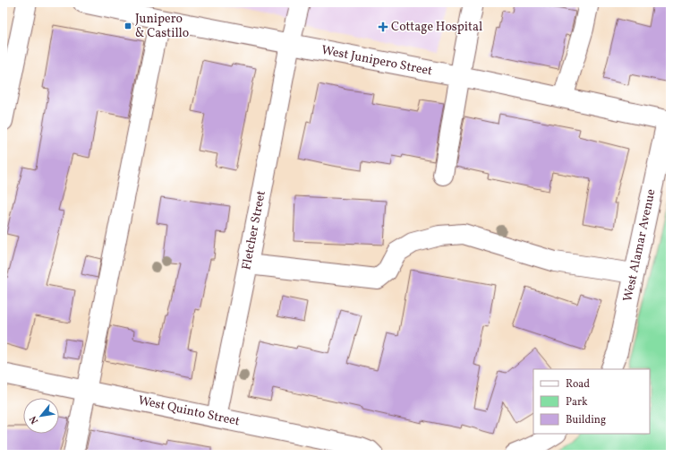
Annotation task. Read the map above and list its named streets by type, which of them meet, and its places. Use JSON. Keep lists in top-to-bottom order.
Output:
{
  "streets": {
    "street": [
      "West Junipero Street",
      "Fletcher Street",
      "West Alamar Avenue",
      "West Quinto Street"
    ]
  },
  "crossings": [
    ["West Junipero Street", "Fletcher Street"],
    ["West Junipero Street", "West Alamar Avenue"],
    ["Fletcher Street", "West Quinto Street"]
  ],
  "places": {
    "transit": ["Junipero & Castillo"],
    "health": ["Cottage Hospital"]
  },
  "legend": ["Road", "Park", "Building"],
  "north": "bottom left"
}
